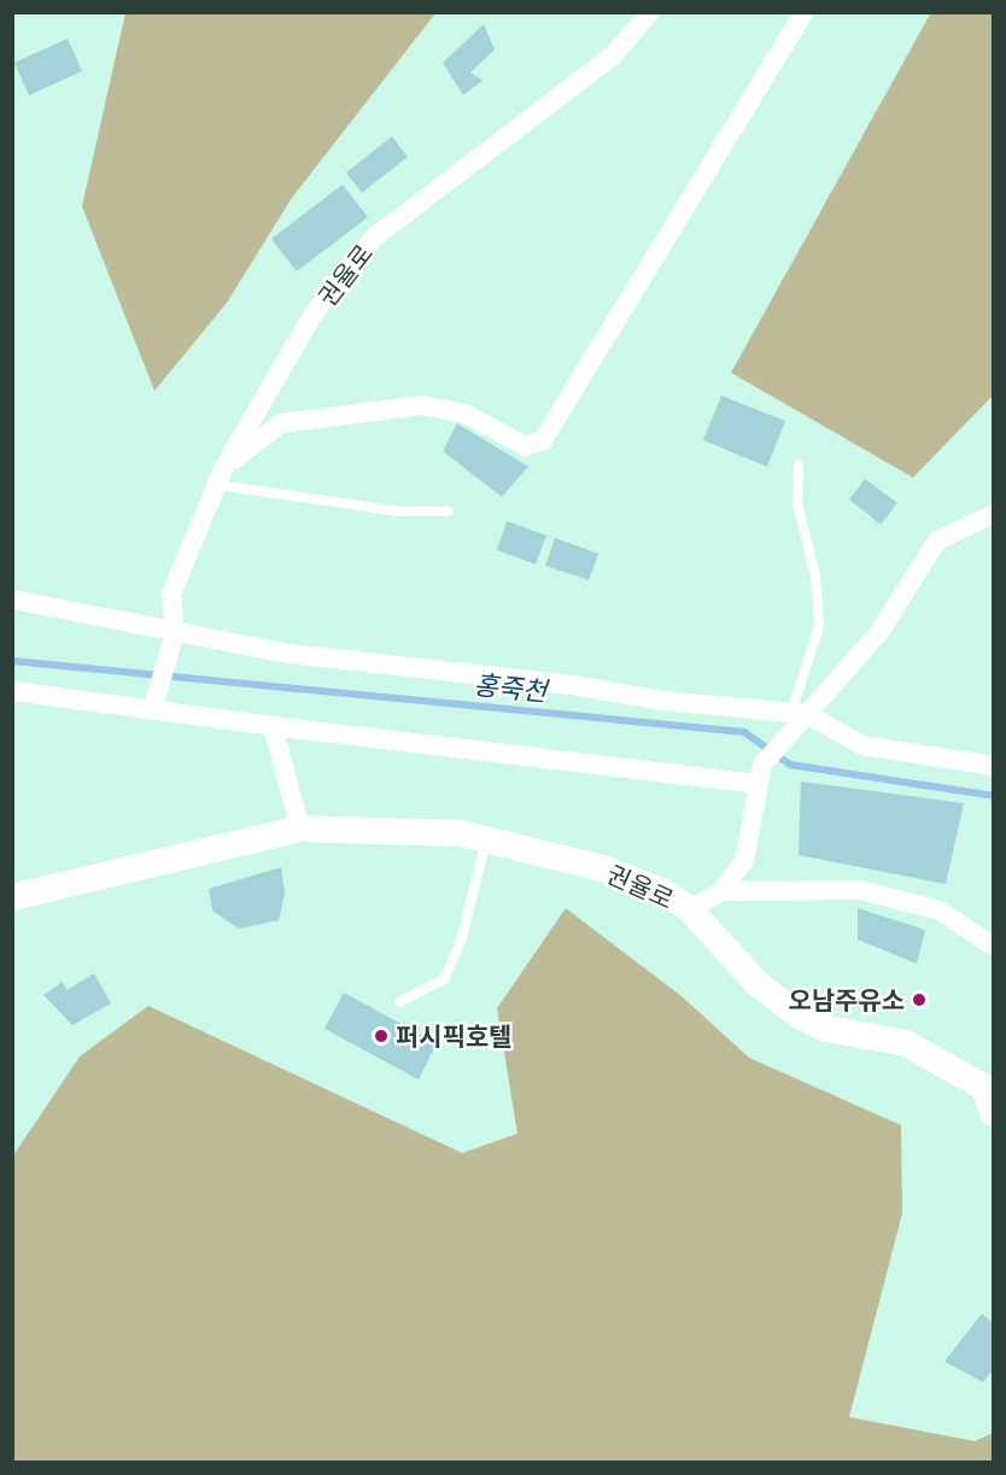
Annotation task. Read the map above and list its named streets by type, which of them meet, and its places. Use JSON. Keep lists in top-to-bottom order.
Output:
{
  "streets": {
    "main road": ["권율로"]
  },
  "water": ["홍죽천"],
  "places": ["오남주유소", "퍼시픽호텔"]
}
